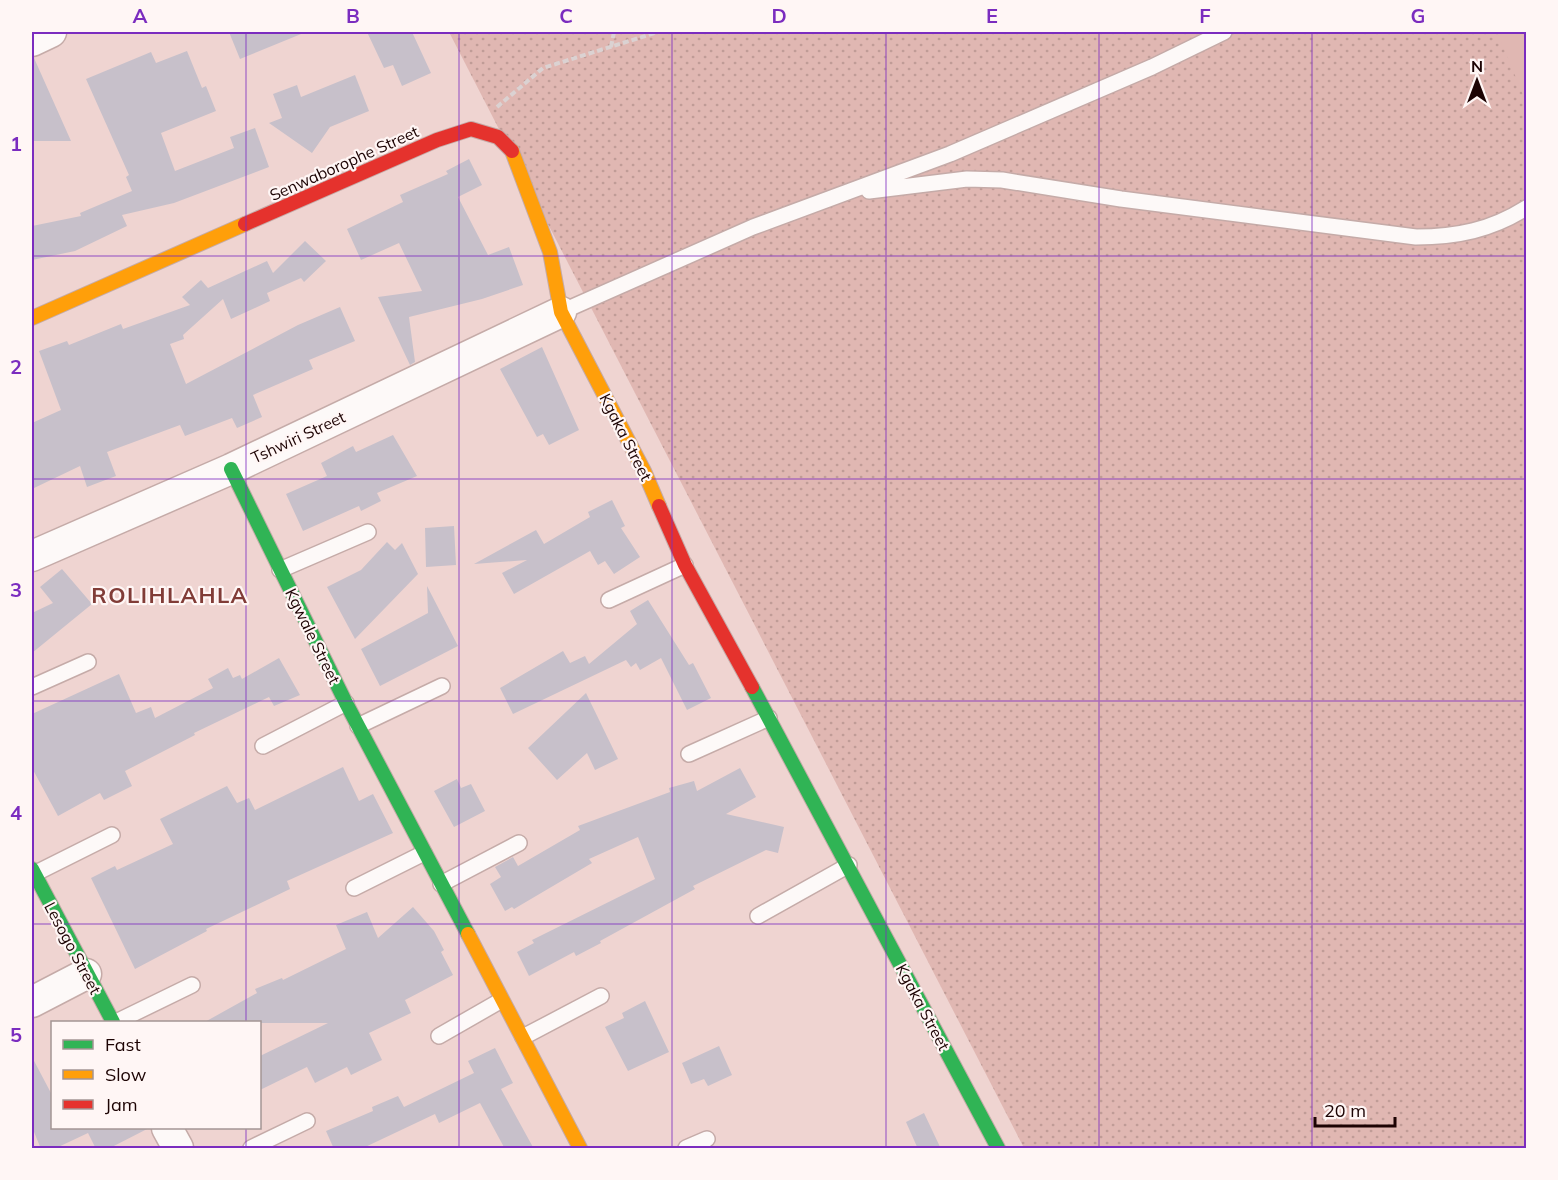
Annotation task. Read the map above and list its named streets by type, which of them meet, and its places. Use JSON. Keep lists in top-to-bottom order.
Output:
{
  "streets": {
    "street": [
      "Senwaborophe Street",
      "Tshwiri Street",
      "Kgaka Street",
      "Kgwale Street",
      "Lesogo Street"
    ]
  },
  "crossings": [
    ["Tshwiri Street", "Kgaka Street"],
    ["Tshwiri Street", "Kgwale Street"]
  ],
  "districts": ["ROLIHLAHLA"],
  "legend": ["Fast", "Slow", "Jam"],
  "scale_bar": "20 m",
  "north": "top",
  "grid": {
    "columns": [
      "A",
      "B",
      "C",
      "D",
      "E",
      "F",
      "G"
    ],
    "rows": [
      "1",
      "2",
      "3",
      "4",
      "5"
    ]
  }
}
